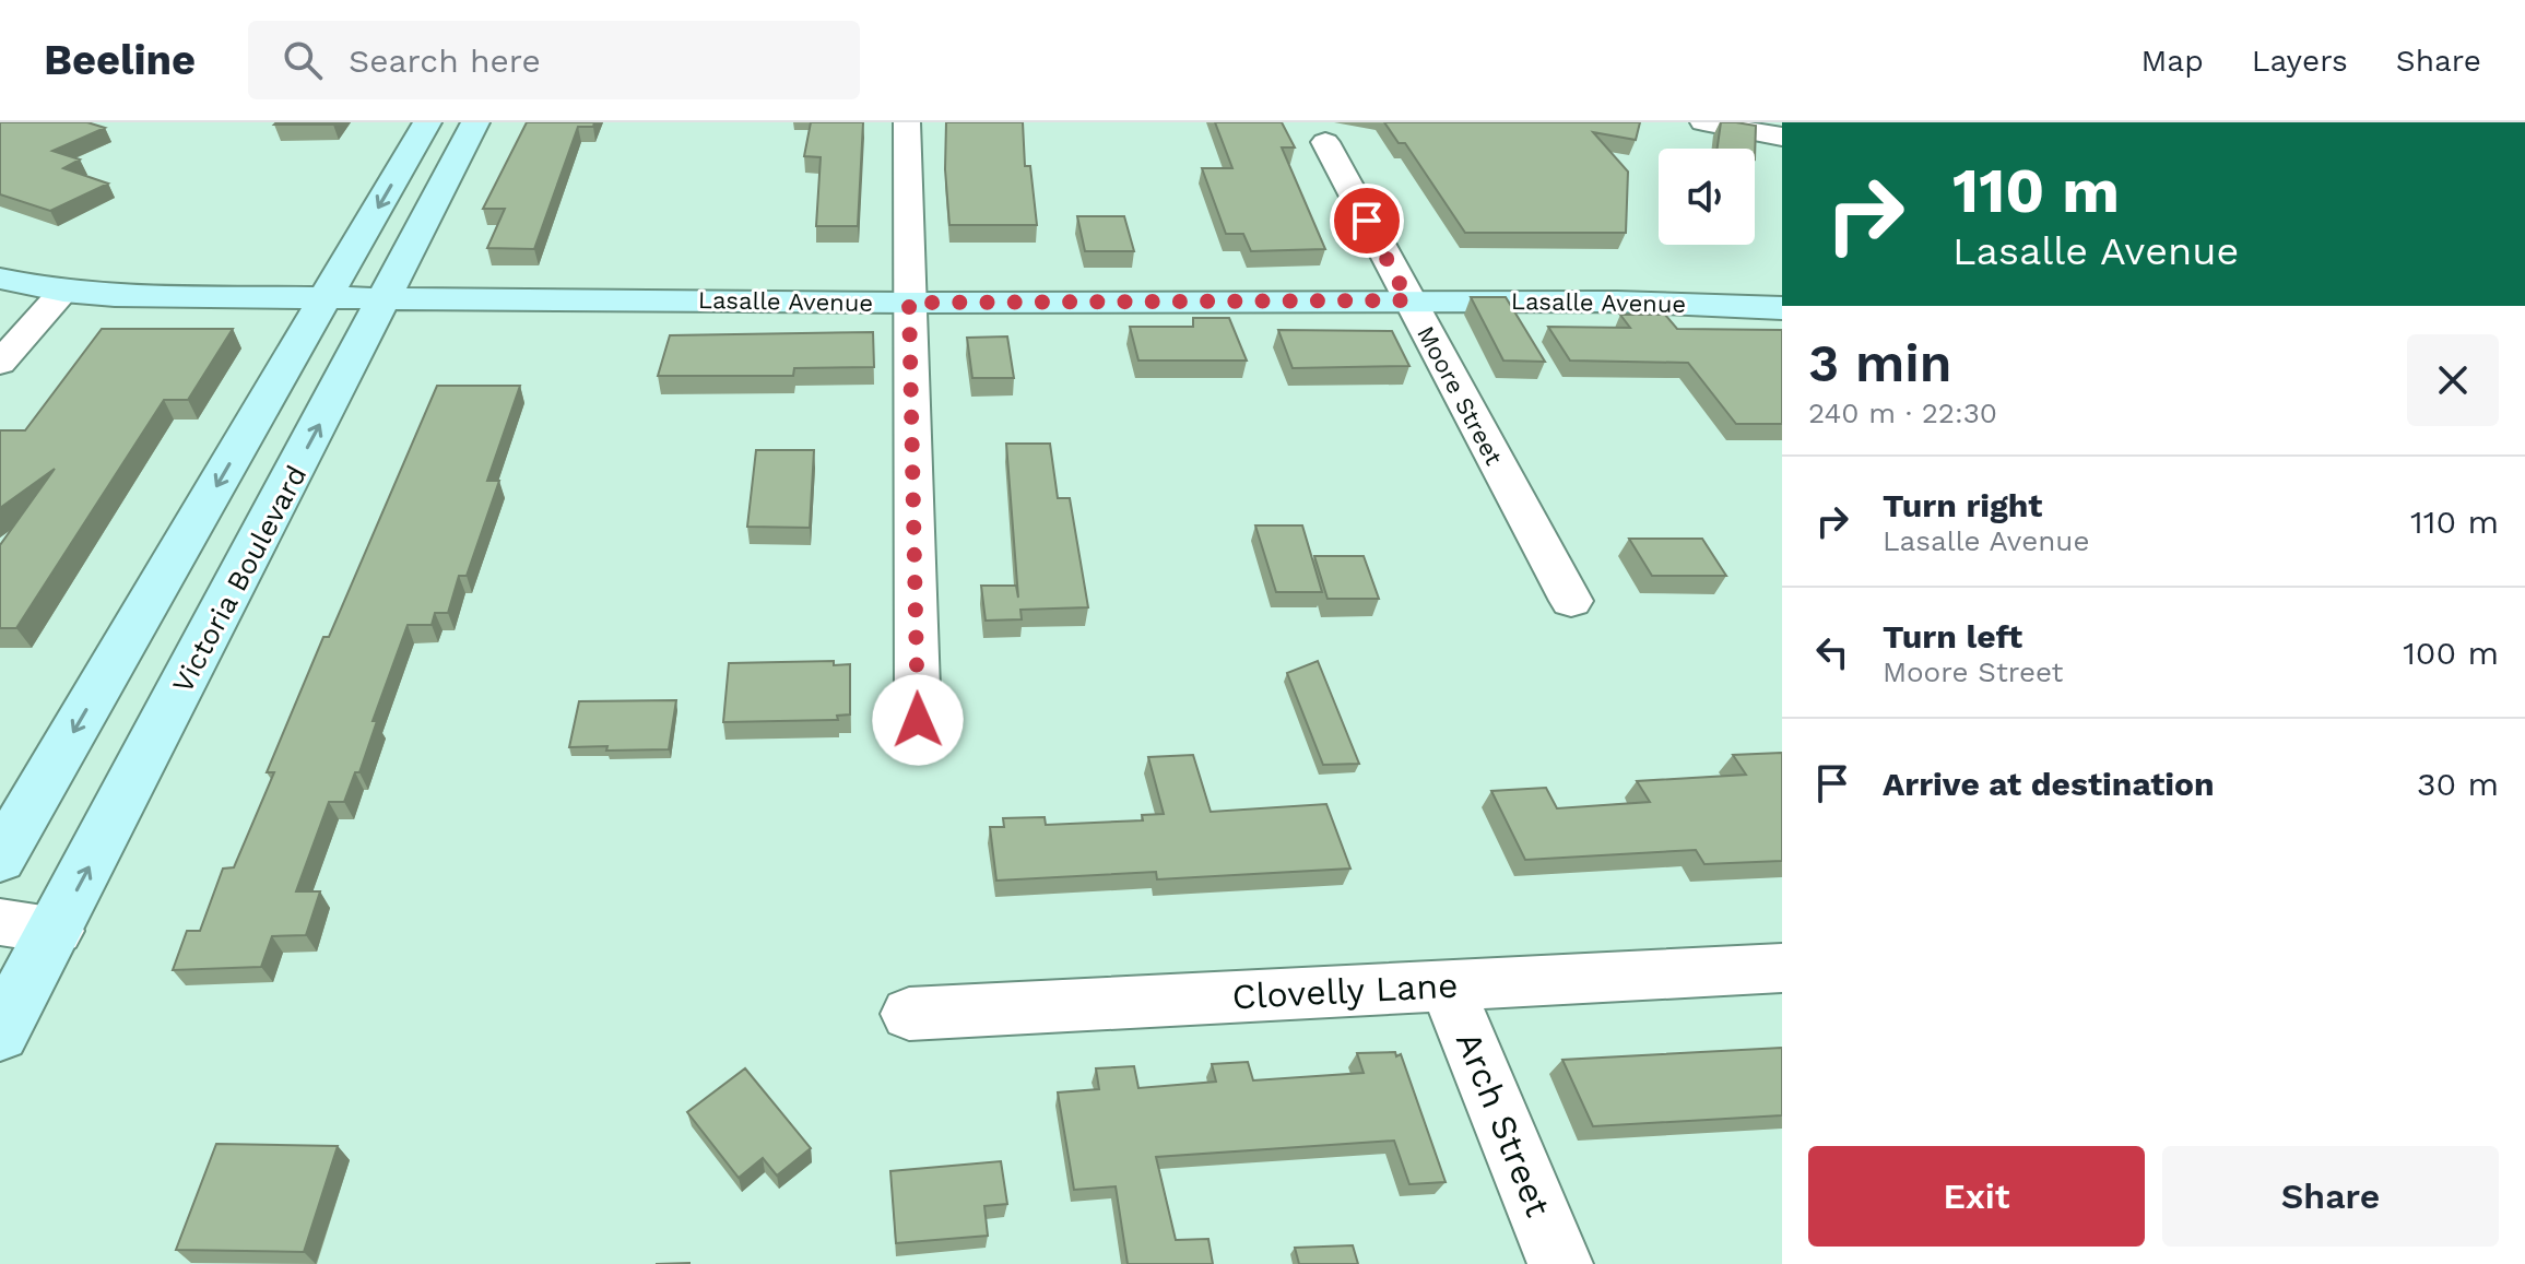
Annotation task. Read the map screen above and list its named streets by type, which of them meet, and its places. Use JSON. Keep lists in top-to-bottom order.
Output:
{
  "streets": {
    "main road": ["Lasalle Avenue", "Victoria Boulevard"],
    "street": ["Moore Street", "Clovelly Lane", "Arch Street"]
  },
  "crossings": [
    ["Lasalle Avenue", "Moore Street"],
    ["Lasalle Avenue", "Victoria Boulevard"],
    ["Clovelly Lane", "Arch Street"]
  ],
  "page": {
    "header": "Beeline",
    "search": "Search here",
    "nav": ["Map", "Layers", "Share"],
    "turn": ["110 m", "Lasalle Avenue"],
    "heading": ["3 min", "240 m · 22:30"],
    "list": [
      {
        "name": "Turn right",
        "note": "Lasalle Avenue",
        "value": "110 m"
      },
      {
        "name": "Turn left",
        "note": "Moore Street",
        "value": "100 m"
      },
      {
        "name": "Arrive at destination",
        "value": "30 m"
      }
    ],
    "buttons": ["Exit", "Share"]
  }
}
